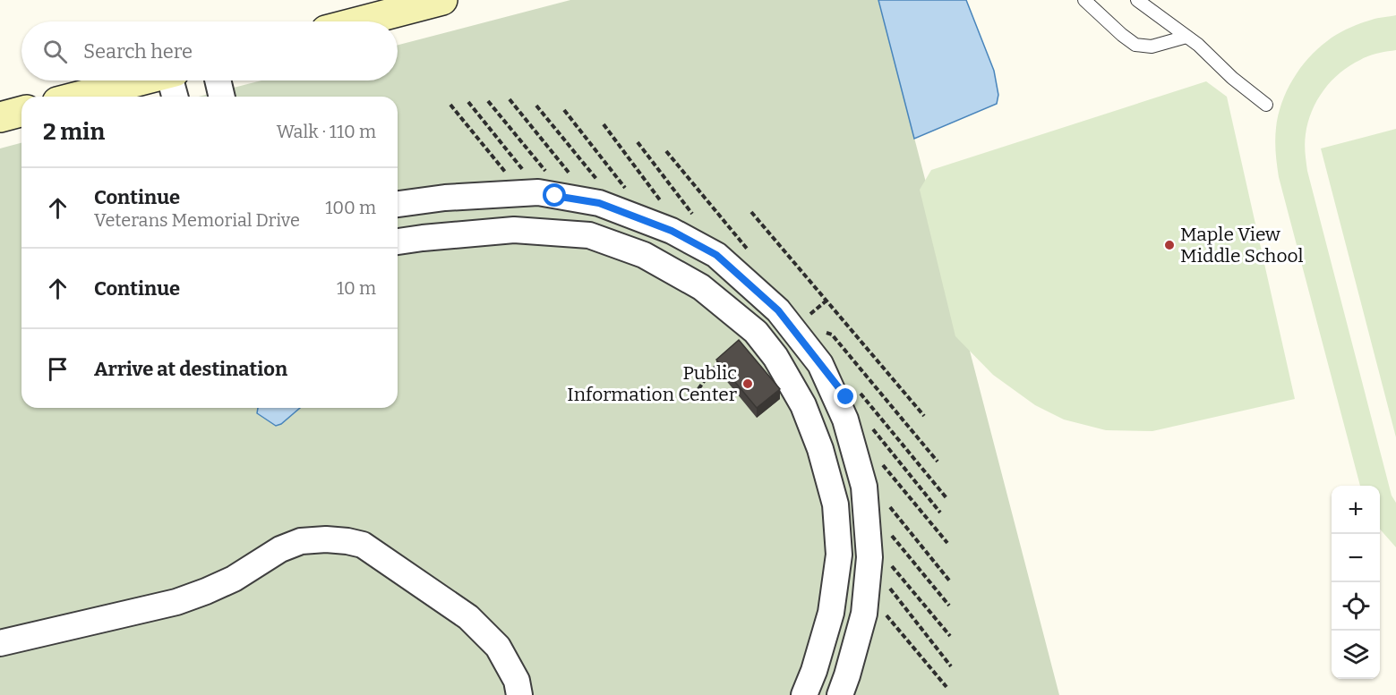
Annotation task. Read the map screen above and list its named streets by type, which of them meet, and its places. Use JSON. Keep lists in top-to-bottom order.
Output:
{
  "places": ["Maple View Middle School", "Public Information Center"],
  "page": {
    "search": "Search here",
    "heading": ["2 min", "Walk · 110 m"],
    "list": [
      ["Continue", "Veterans Memorial Drive", "100 m"],
      ["Continue", "10 m"],
      "Arrive at destination"
    ],
    "map_buttons": ["+", "−"]
  }
}
